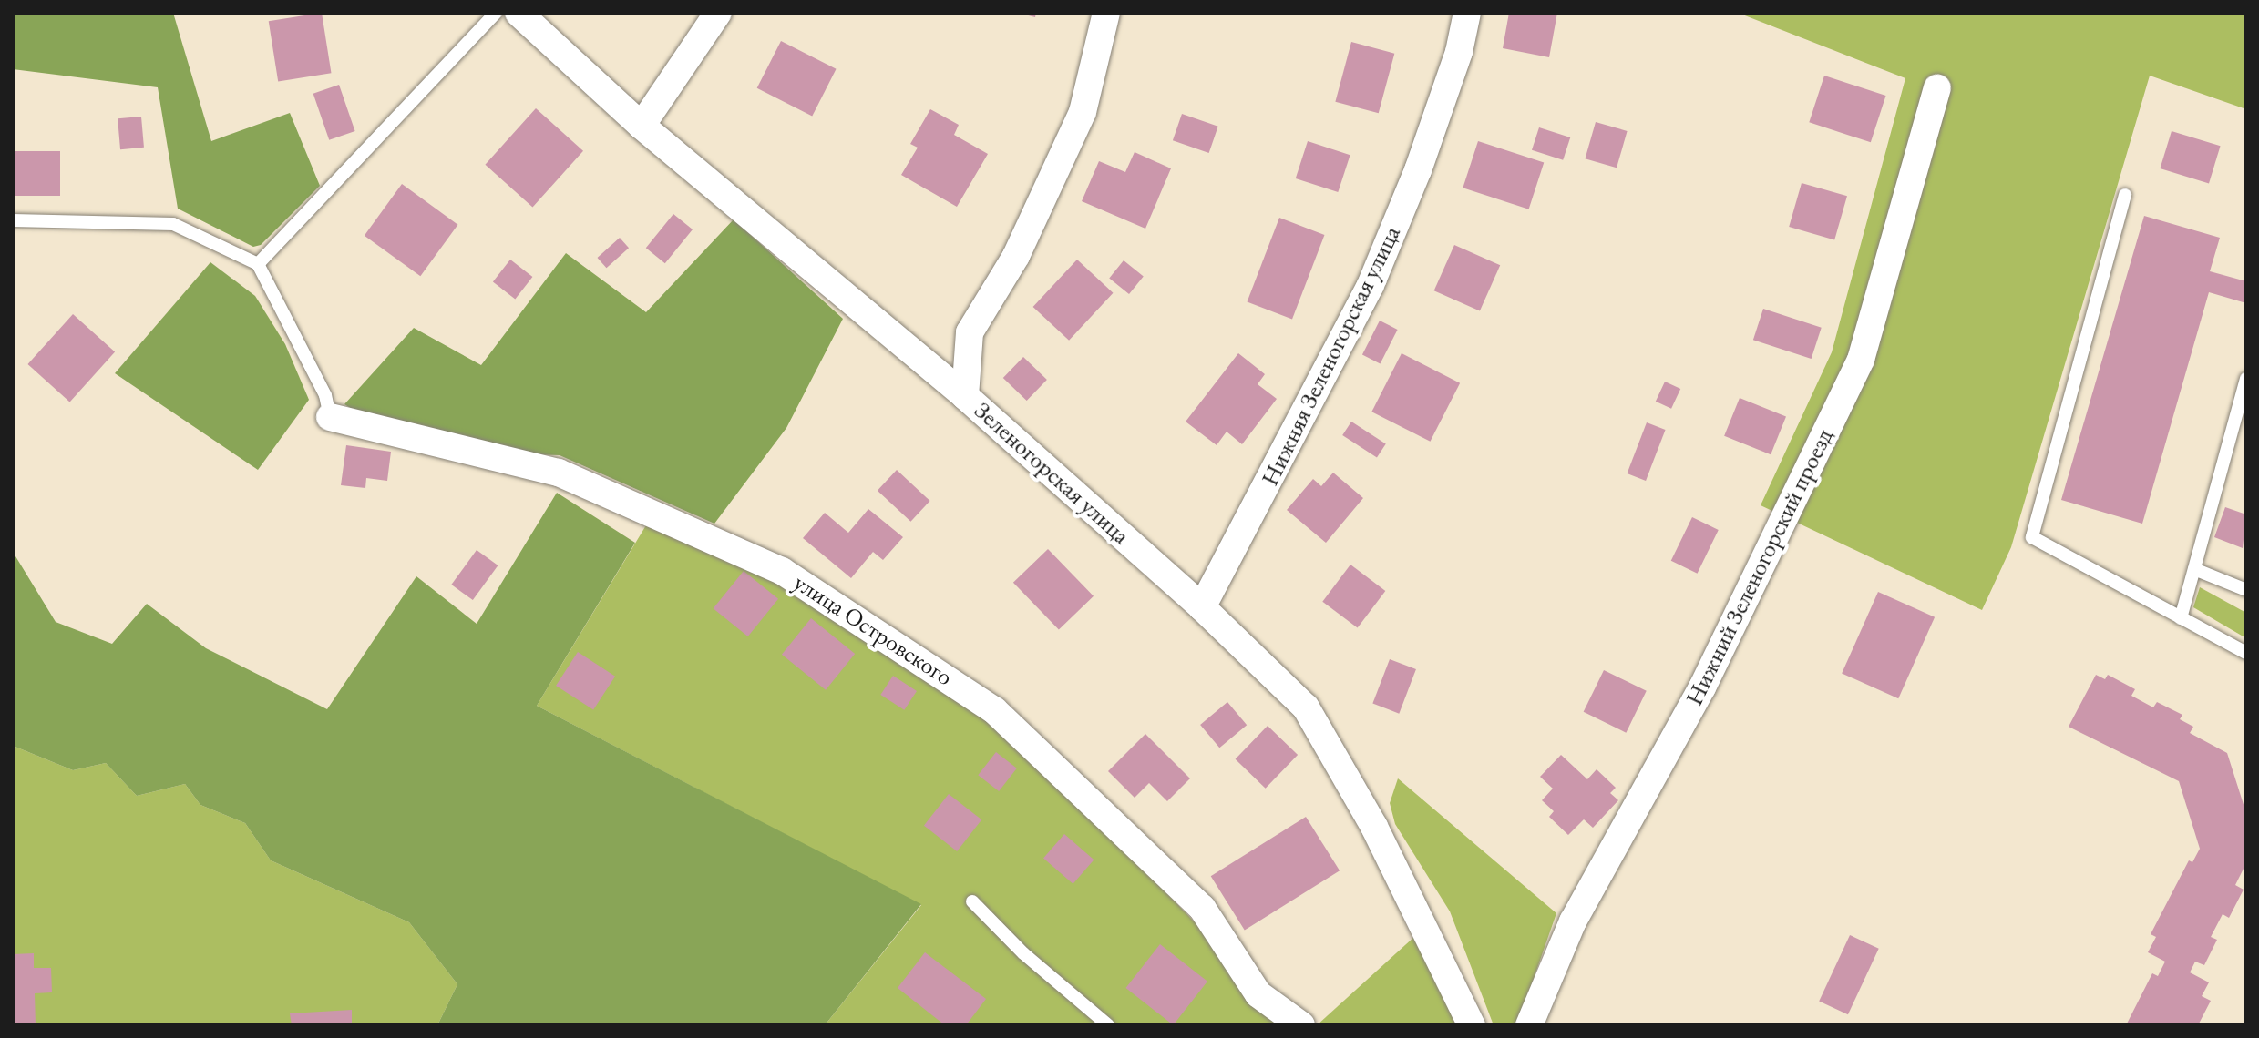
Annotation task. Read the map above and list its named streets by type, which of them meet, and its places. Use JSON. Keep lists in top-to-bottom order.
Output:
{
  "streets": {
    "street": [
      "Нижняя Зеленогорская улица",
      "Зеленогорская улица",
      "Нижний Зеленогорский проезд",
      "улица Островского"
    ]
  },
  "crossings": [
    ["Нижняя Зеленогорская улица", "Зеленогорская улица"]
  ]
}
